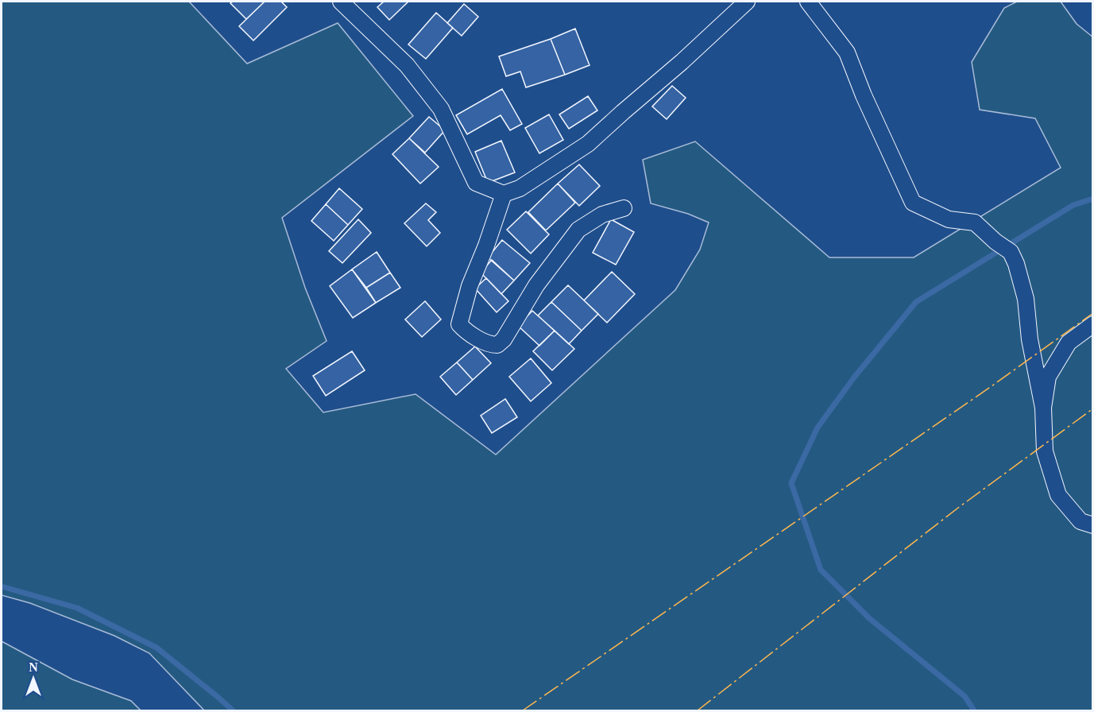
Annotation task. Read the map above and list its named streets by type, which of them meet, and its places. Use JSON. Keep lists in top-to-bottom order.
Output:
{
  "north": "top"
}
